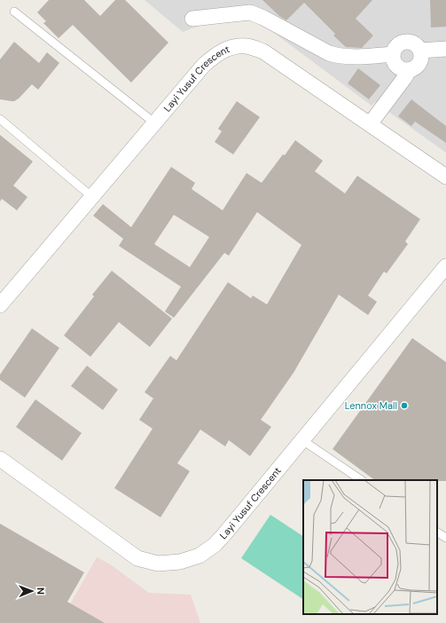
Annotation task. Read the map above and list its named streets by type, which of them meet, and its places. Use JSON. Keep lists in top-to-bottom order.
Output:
{
  "streets": {
    "street": ["Layi Yusuf Crescent"]
  },
  "places": ["Lennox Mall"],
  "north": "right"
}
